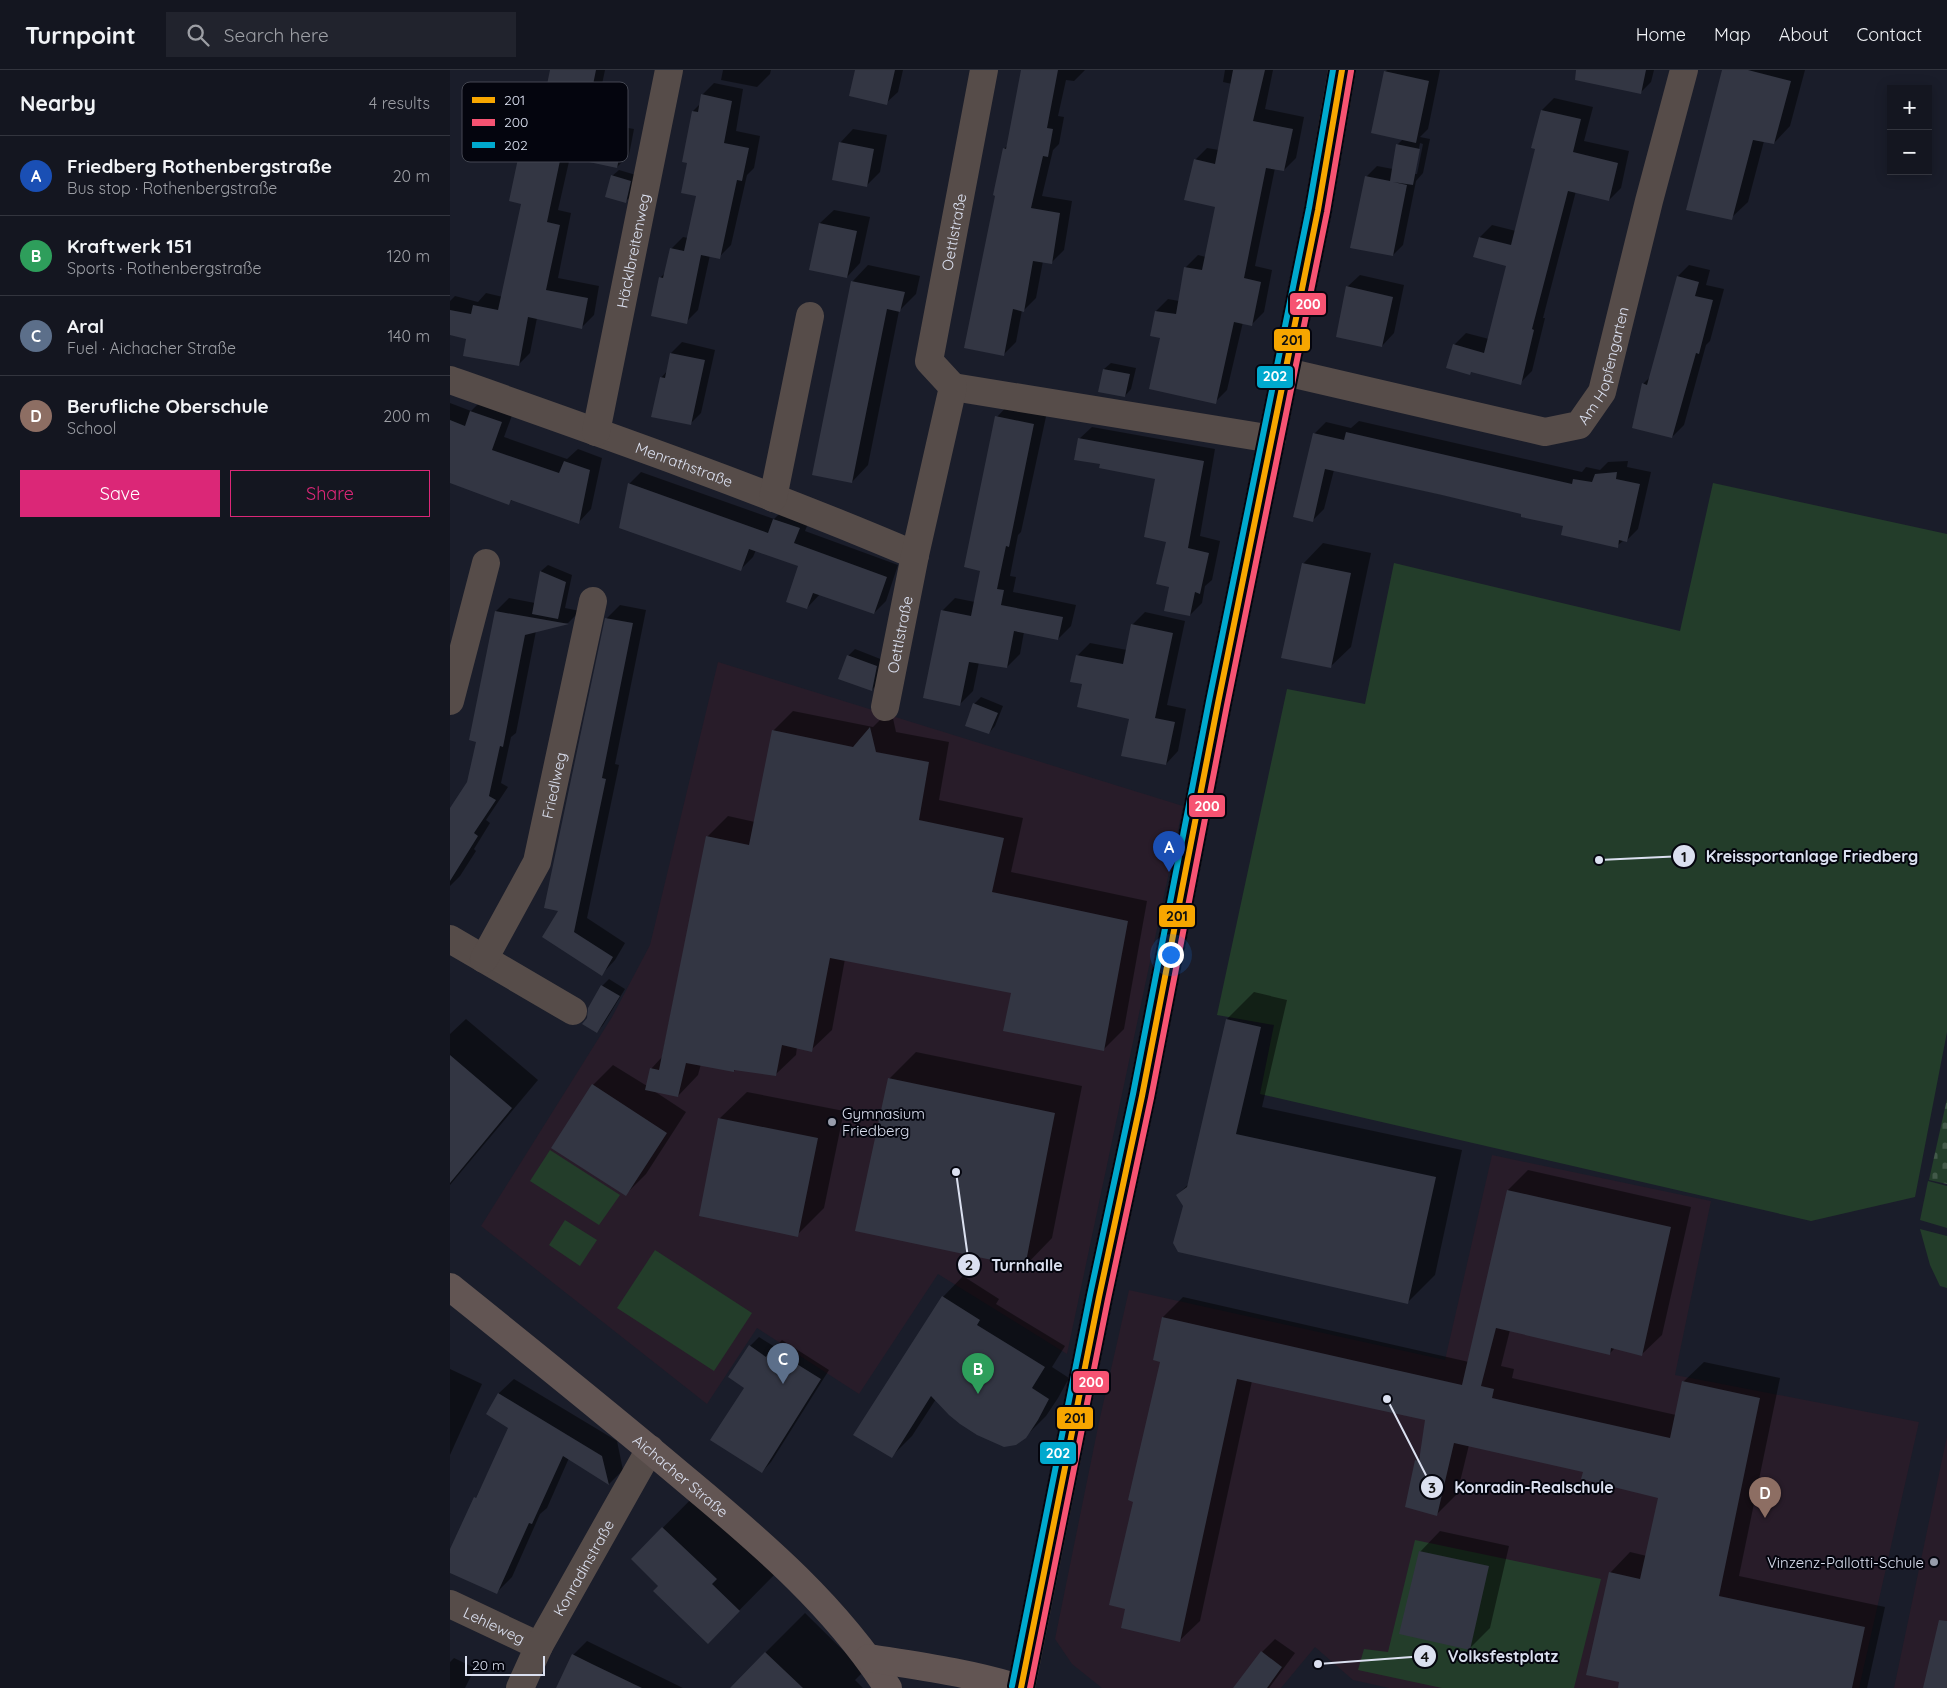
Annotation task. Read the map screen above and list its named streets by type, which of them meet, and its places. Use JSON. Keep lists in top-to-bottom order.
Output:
{
  "streets": {
    "main road": ["Aichacher Straße"],
    "street": [
      "Oettlstraße",
      "Häcklbreitenweg",
      "Am Hopfengarten",
      "Menrathstraße",
      "Friedlweg",
      "Konradinstraße",
      "Lehleweg"
    ]
  },
  "crossings": [
    ["Oettlstraße", "Menrathstraße"],
    ["Häcklbreitenweg", "Menrathstraße"],
    ["Aichacher Straße", "Konradinstraße"],
    ["Konradinstraße", "Lehleweg"]
  ],
  "places": [
    "Kreissportanlage Friedberg",
    "Gymnasium Friedberg",
    "Turnhalle",
    "Konradin-Realschule",
    "Vinzenz-Pallotti-Schule",
    "Volksfestplatz"
  ],
  "lines": ["transit line 201", "transit line 202", "transit line 200"],
  "legend": ["201", "200", "202"],
  "scale_bar": "20 m",
  "page": {
    "header": "Turnpoint",
    "search": "Search here",
    "nav": [
      "Home",
      "Map",
      "About",
      "Contact"
    ],
    "heading": ["Nearby", "4 results"],
    "map_buttons": ["+", "−"],
    "list": [
      {
        "mark": "A",
        "name": "Friedberg Rothenbergstraße",
        "note": "Bus stop · Rothenbergstraße",
        "value": "20 m"
      },
      {
        "mark": "B",
        "name": "Kraftwerk 151",
        "note": "Sports · Rothenbergstraße",
        "value": "120 m"
      },
      {
        "mark": "C",
        "name": "Aral",
        "note": "Fuel · Aichacher Straße",
        "value": "140 m"
      },
      {
        "mark": "D",
        "name": "Berufliche Oberschule",
        "note": "School",
        "value": "200 m"
      }
    ],
    "buttons": ["Save", "Share"],
    "pins": [
      "A",
      "C",
      "B",
      "D"
    ],
    "scale": "20 m"
  }
}
